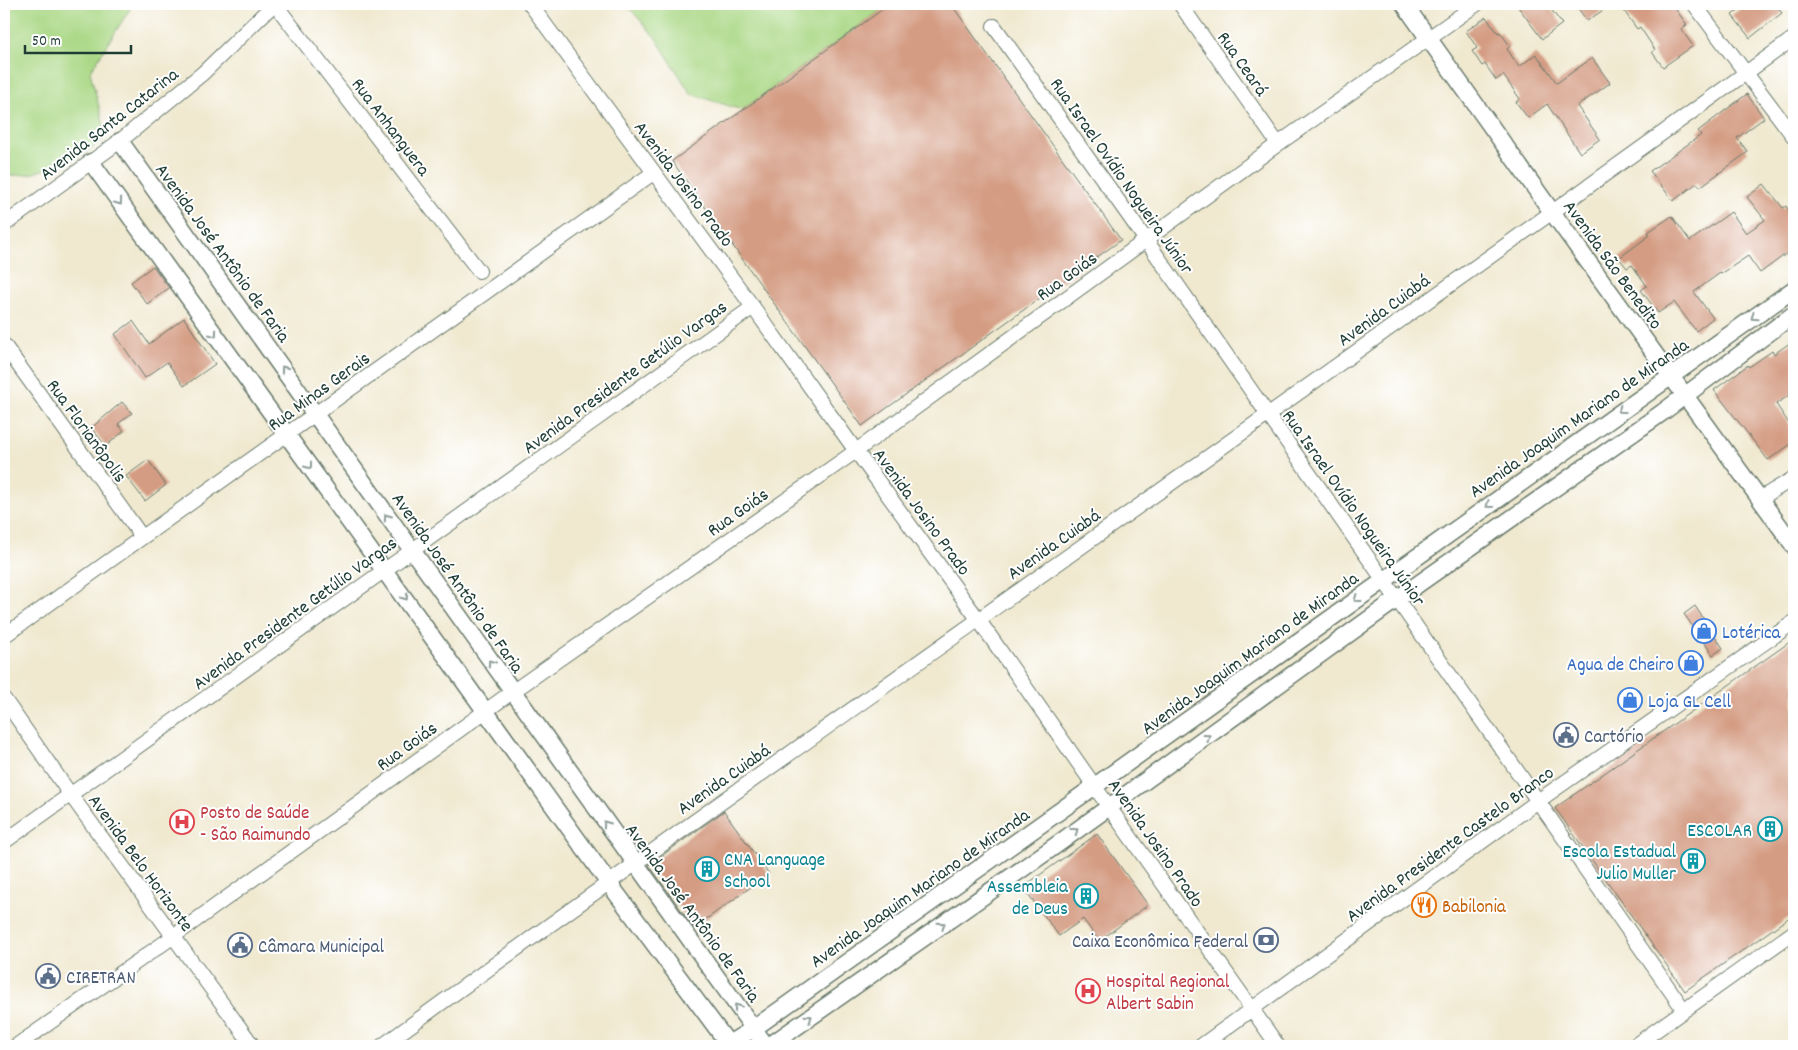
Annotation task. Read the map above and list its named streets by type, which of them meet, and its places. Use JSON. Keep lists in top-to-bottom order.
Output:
{
  "streets": {
    "street": [
      "Rua Ceará",
      "Avenida Santa Catarina",
      "Rua Anhanguera",
      "Rua Israel Ovídio Nogueira Júnior",
      "Avenida Josino Prado",
      "Avenida José Antônio de Faria",
      "Avenida São Benedito",
      "Rua Goiás",
      "Avenida Cuiabá",
      "Avenida Presidente Getúlio Vargas",
      "Rua Minas Gerais",
      "Avenida Joaquim Mariano de Miranda",
      "Rua Florianôpolis",
      "Avenida Presidente Castelo Branco",
      "Avenida Belo Horizonte"
    ]
  },
  "crossings": [
    ["Rua Ceará", "Rua Goiás"],
    ["Avenida Santa Catarina", "Rua Anhanguera"],
    ["Avenida Santa Catarina", "Avenida José Antônio de Faria"],
    ["Rua Israel Ovídio Nogueira Júnior", "Rua Goiás"],
    ["Rua Israel Ovídio Nogueira Júnior", "Avenida Cuiabá"],
    ["Rua Israel Ovídio Nogueira Júnior", "Avenida Joaquim Mariano de Miranda"],
    ["Rua Israel Ovídio Nogueira Júnior", "Avenida Presidente Castelo Branco"],
    ["Avenida Josino Prado", "Rua Goiás"],
    ["Avenida Josino Prado", "Avenida Cuiabá"],
    ["Avenida Josino Prado", "Avenida Presidente Getúlio Vargas"],
    ["Avenida Josino Prado", "Rua Minas Gerais"],
    ["Avenida Josino Prado", "Avenida Joaquim Mariano de Miranda"],
    ["Avenida Josino Prado", "Avenida Presidente Castelo Branco"],
    ["Avenida José Antônio de Faria", "Rua Goiás"],
    ["Avenida José Antônio de Faria", "Avenida Cuiabá"],
    ["Avenida José Antônio de Faria", "Avenida Presidente Getúlio Vargas"],
    ["Avenida José Antônio de Faria", "Rua Minas Gerais"],
    ["Avenida José Antônio de Faria", "Avenida Joaquim Mariano de Miranda"],
    ["Avenida São Benedito", "Rua Goiás"],
    ["Avenida São Benedito", "Avenida Cuiabá"],
    ["Avenida São Benedito", "Avenida Joaquim Mariano de Miranda"],
    ["Rua Goiás", "Avenida Belo Horizonte"],
    ["Avenida Presidente Getúlio Vargas", "Avenida Belo Horizonte"],
    ["Rua Minas Gerais", "Rua Florianôpolis"]
  ],
  "places": {
    "shop": ["Lotérica", "Agua de Cheiro", "Loja GL Cell"],
    "public building": ["Cartório", "Câmara Municipal", "CIRETRAN"],
    "hospital": ["Posto de Saúde - São Raimundo", "Hospital Regional Albert Sabin"],
    "building": [
      "ESCOLAR",
      "Escola Estadual Julio Muller",
      "CNA Language School",
      "Assembleia de Deus"
    ],
    "restaurant": ["Babilonia"],
    "bank": ["Caixa Econômica Federal"]
  },
  "scale_bar": "50 m"
}
